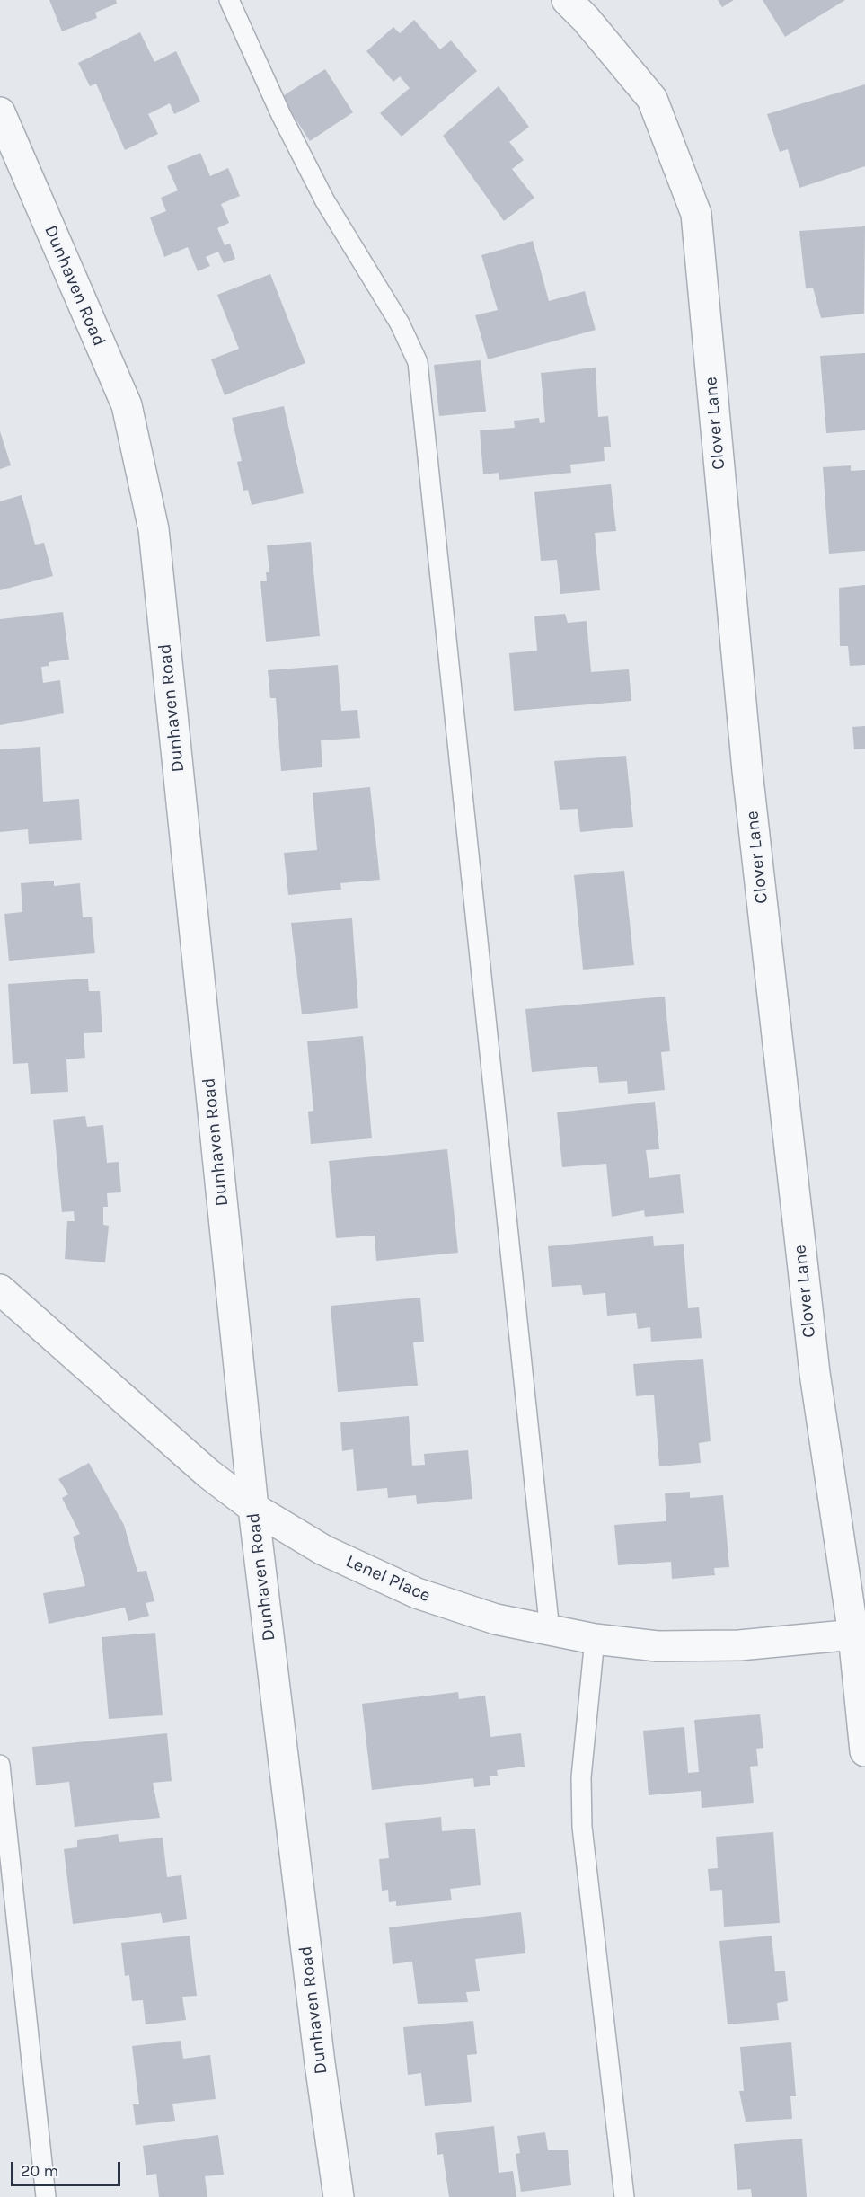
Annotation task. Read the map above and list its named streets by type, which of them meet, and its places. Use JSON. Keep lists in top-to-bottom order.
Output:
{
  "streets": {
    "street": ["Dunhaven Road", "Clover Lane", "Lenel Place"]
  },
  "crossings": [
    ["Dunhaven Road", "Lenel Place"],
    ["Clover Lane", "Lenel Place"]
  ],
  "scale_bar": "20 m"
}
